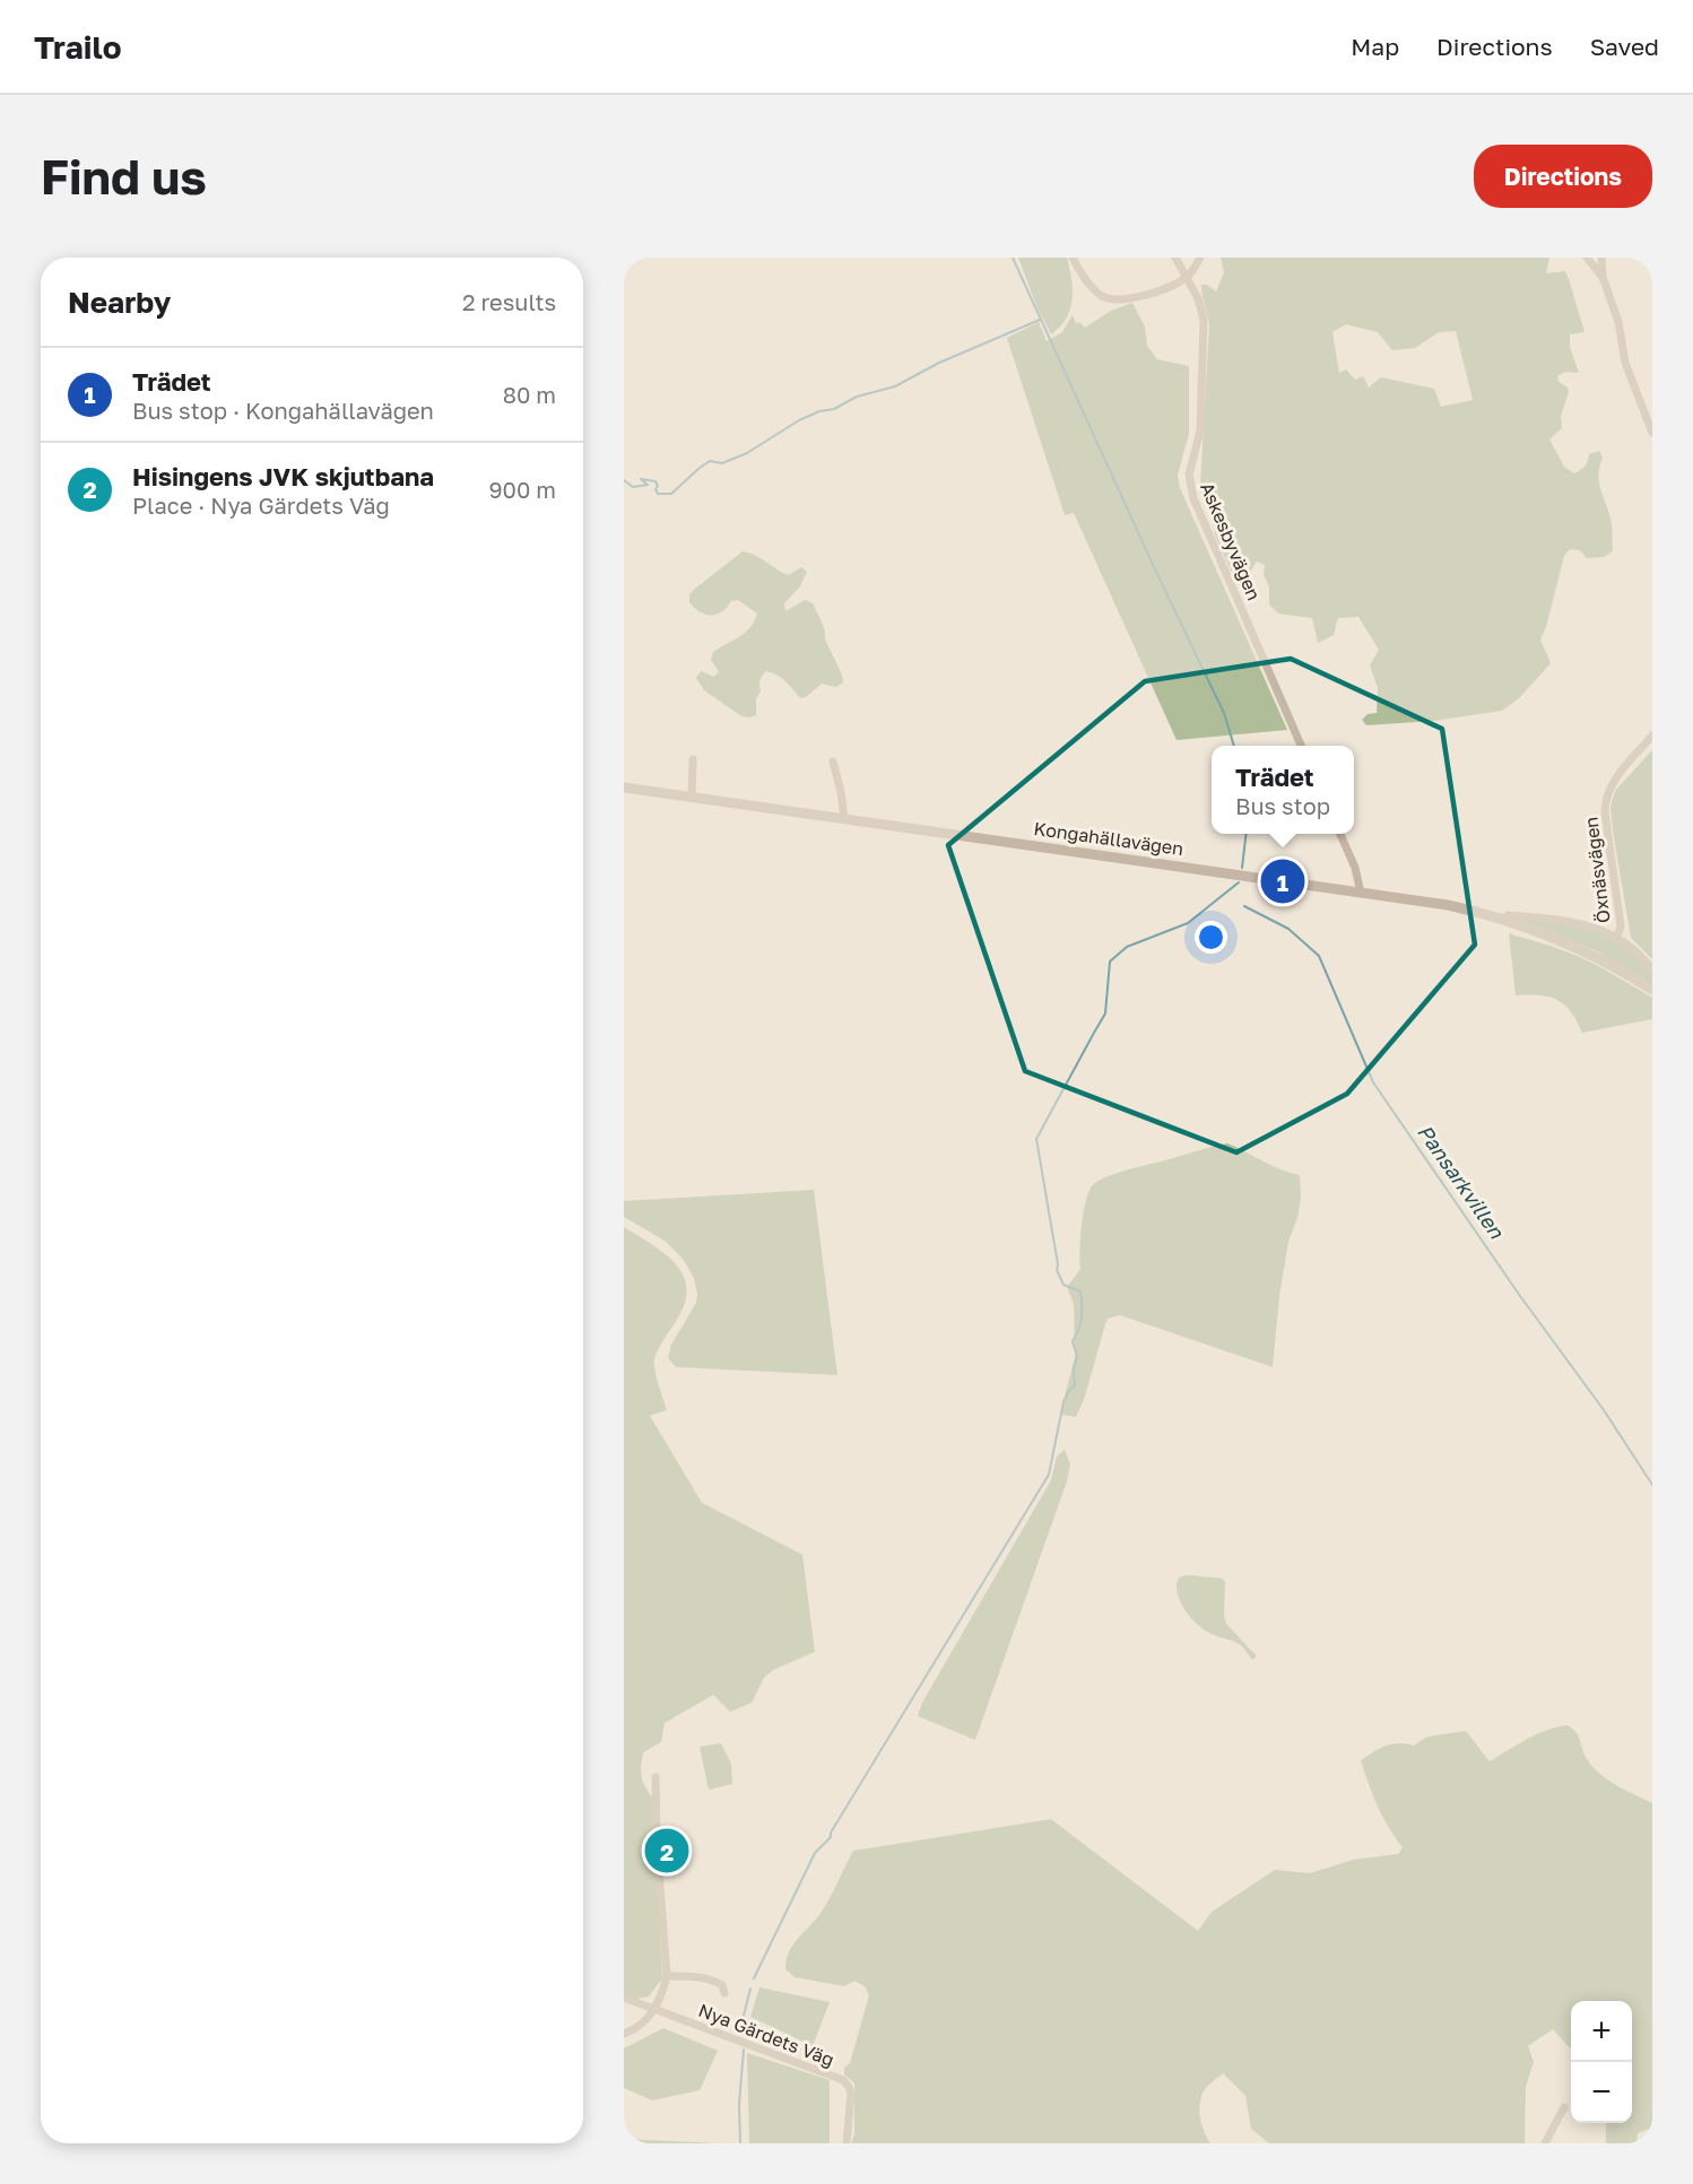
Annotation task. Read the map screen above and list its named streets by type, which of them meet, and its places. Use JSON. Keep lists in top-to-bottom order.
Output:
{
  "streets": {
    "street": [
      "Askesbyvägen",
      "Kongahällavägen",
      "Öxnäsvägen",
      "Nya Gärdets Väg"
    ]
  },
  "crossings": [
    ["Kongahällavägen", "Öxnäsvägen"]
  ],
  "water": ["Pansarkvillen"],
  "page": {
    "header": "Trailo",
    "nav": ["Map", "Directions", "Saved"],
    "buttons": "Directions",
    "title": "Find us",
    "heading": ["Nearby", "2 results"],
    "list": [
      {
        "mark": "1",
        "name": "Trädet",
        "note": "Bus stop · Kongahällavägen",
        "value": "80 m"
      },
      {
        "mark": "2",
        "name": "Hisingens JVK skjutbana",
        "note": "Place · Nya Gärdets Väg",
        "value": "900 m"
      }
    ],
    "popup": ["Trädet", "Bus stop"],
    "pins": ["1", "2"],
    "map_buttons": ["+", "−"]
  }
}
